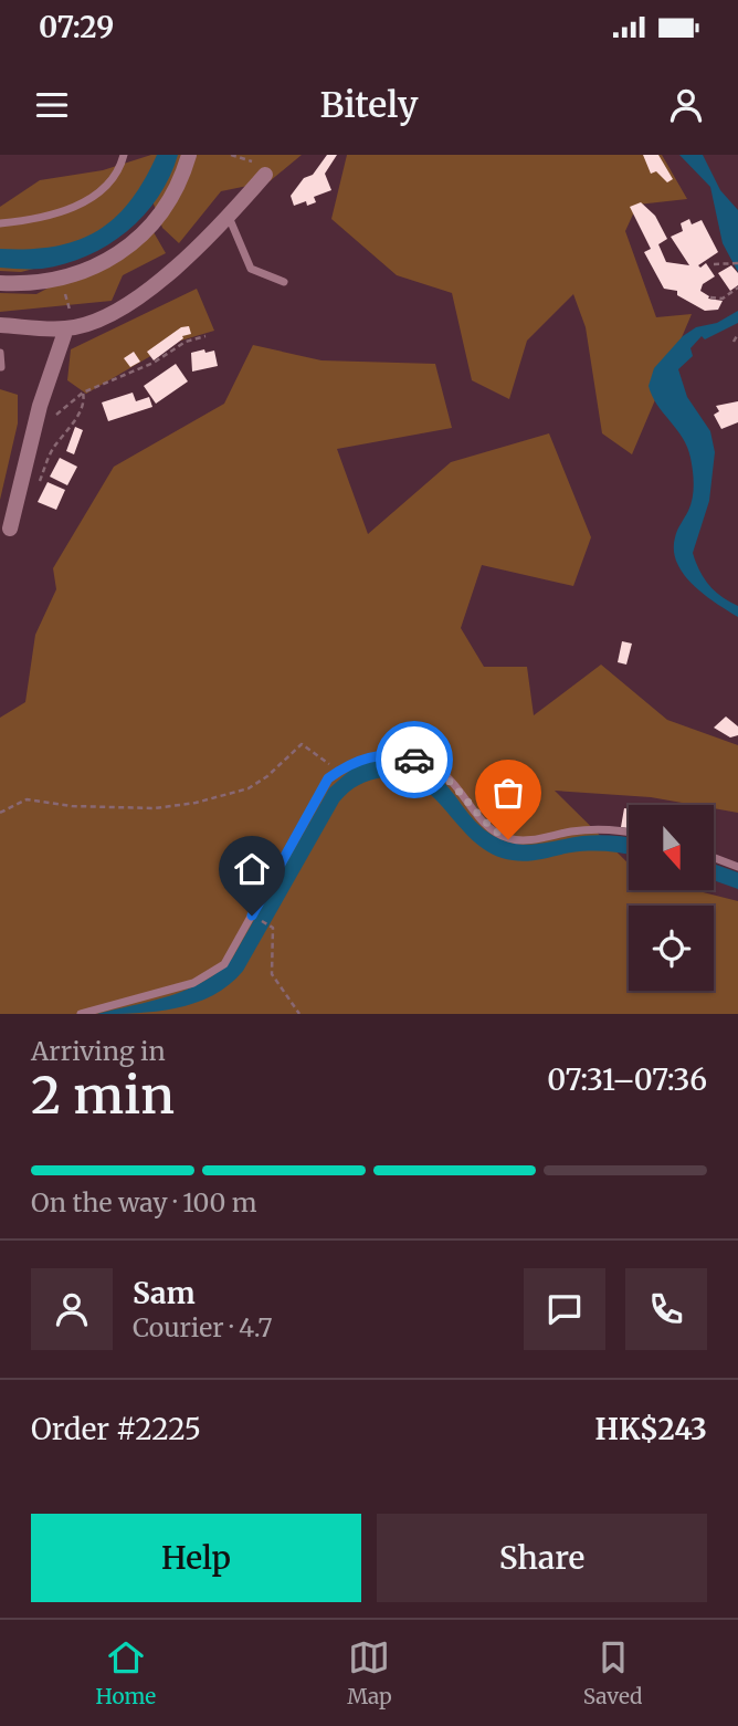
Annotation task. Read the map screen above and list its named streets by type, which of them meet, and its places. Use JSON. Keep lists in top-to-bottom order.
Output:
{
  "north": "bottom",
  "page": {
    "status": "07:29",
    "header": "Bitely",
    "heading": ["2 min", "Arriving in", "07:31–07:36"],
    "panel": [
      "Sam",
      "Courier · 4.7",
      "Order #2225",
      "HK$243"
    ],
    "bar": "On the way · 100 m",
    "buttons": ["Help", "Share"],
    "tabs": ["Home", "Map", "Saved"]
  }
}
